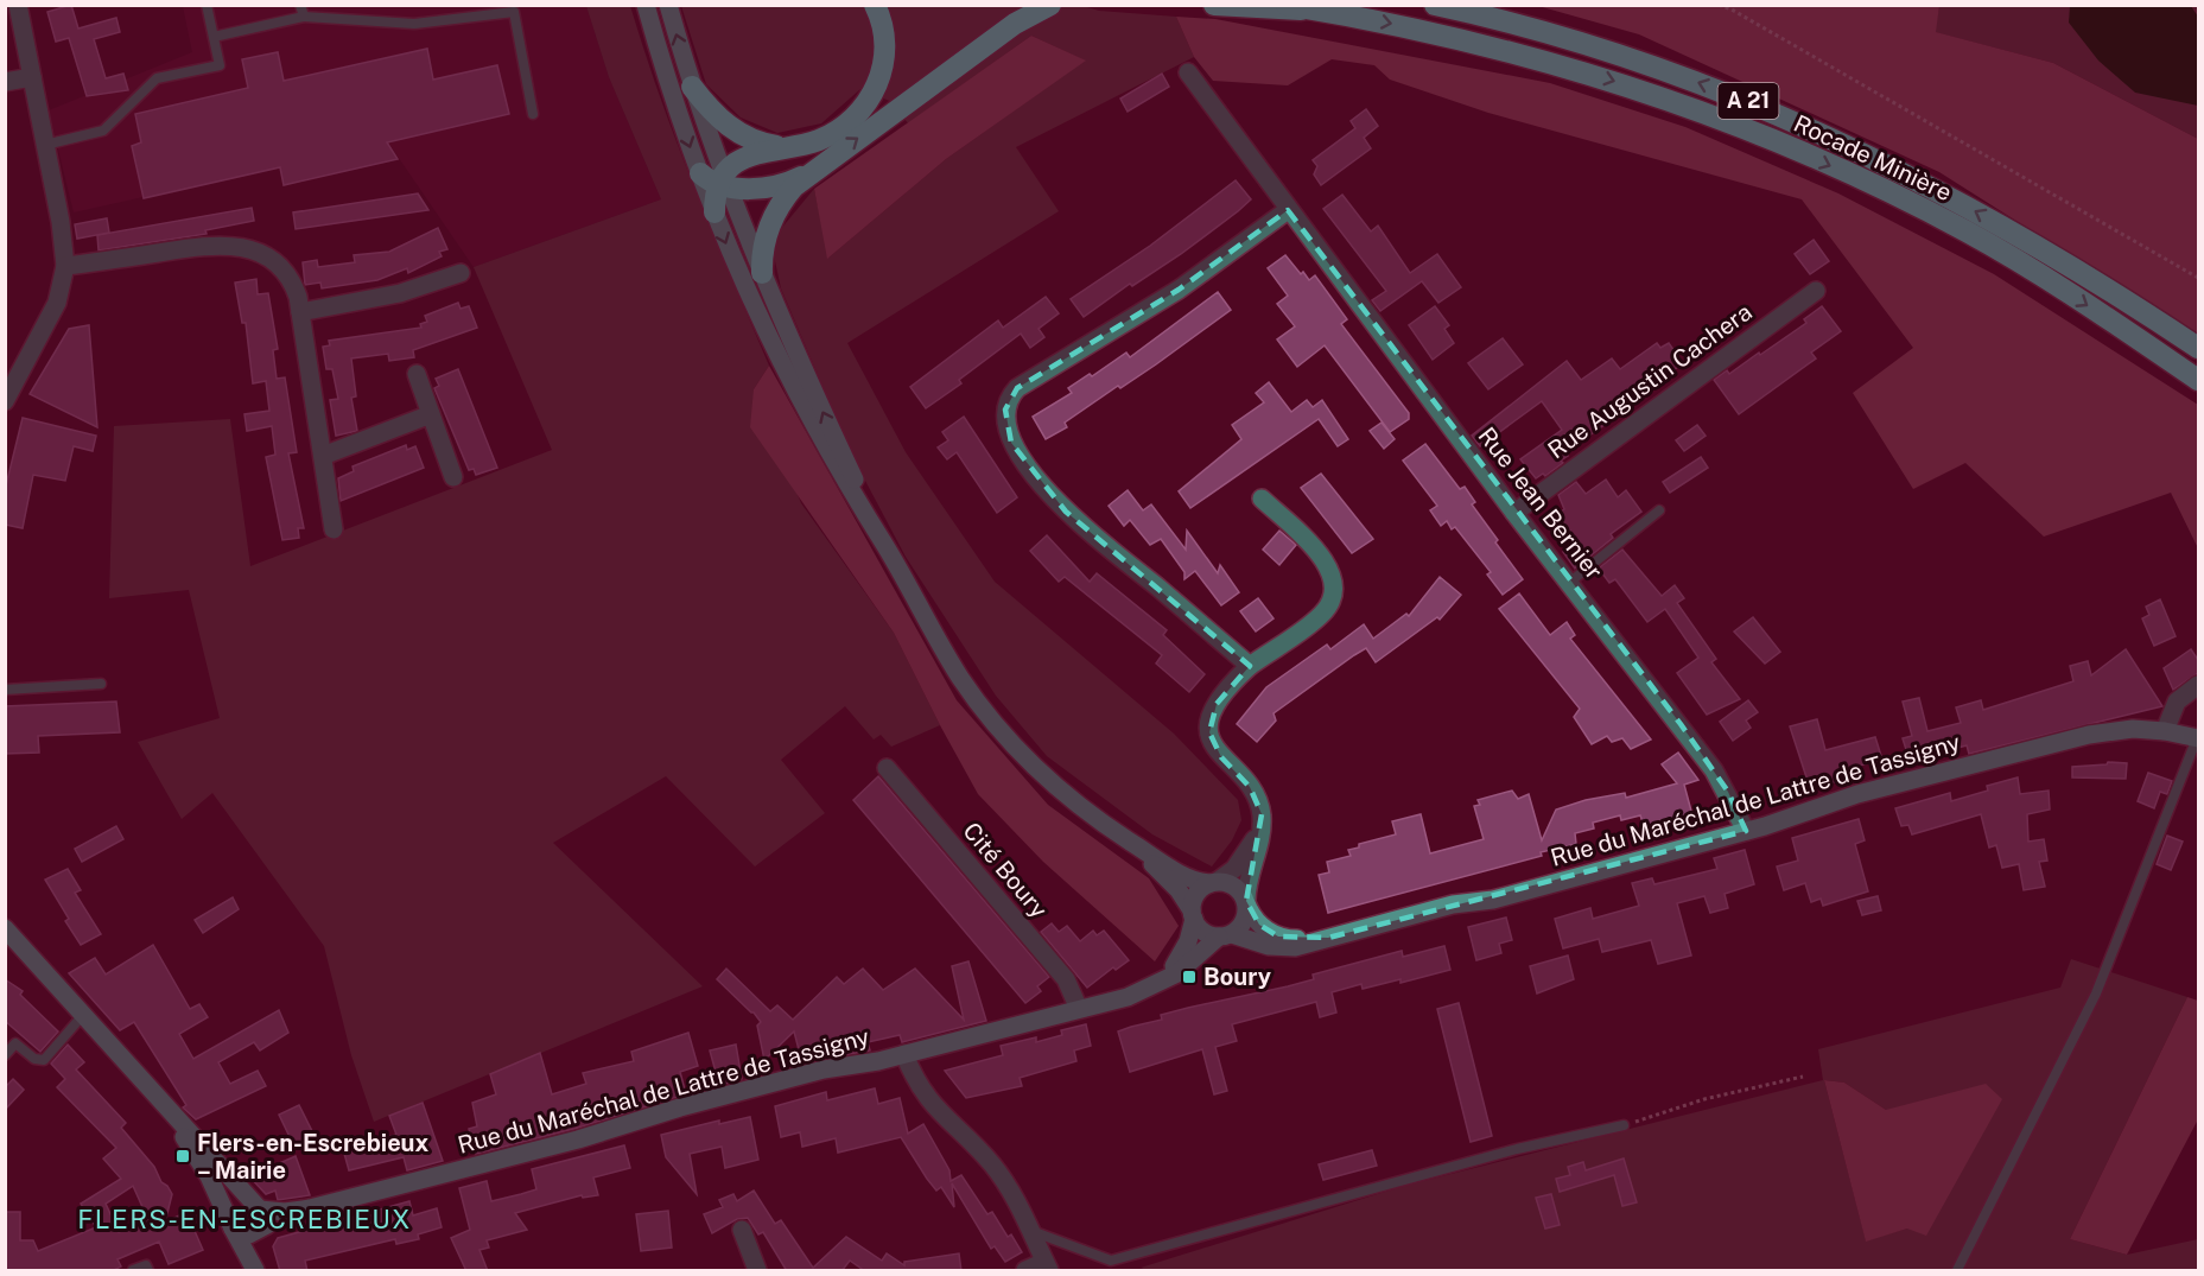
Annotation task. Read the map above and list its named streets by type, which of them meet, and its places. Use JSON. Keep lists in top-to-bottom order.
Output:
{
  "streets": {
    "highway": ["A 21", "Rocade Minière"],
    "street": [
      "Rue Augustin Cachera",
      "Rue Jean Bernier",
      "Rue du Maréchal de Lattre de Tassigny",
      "Cité Boury"
    ]
  },
  "crossings": [
    ["Rue Augustin Cachera", "Rue Jean Bernier"],
    ["Rue Jean Bernier", "Rue du Maréchal de Lattre de Tassigny"],
    ["Rue du Maréchal de Lattre de Tassigny", "Cité Boury"]
  ],
  "districts": ["FLERS-EN-ESCREBIEUX"],
  "places": {
    "transit": ["Boury", "Flers-en-Escrebieux – Mairie"]
  }
}
